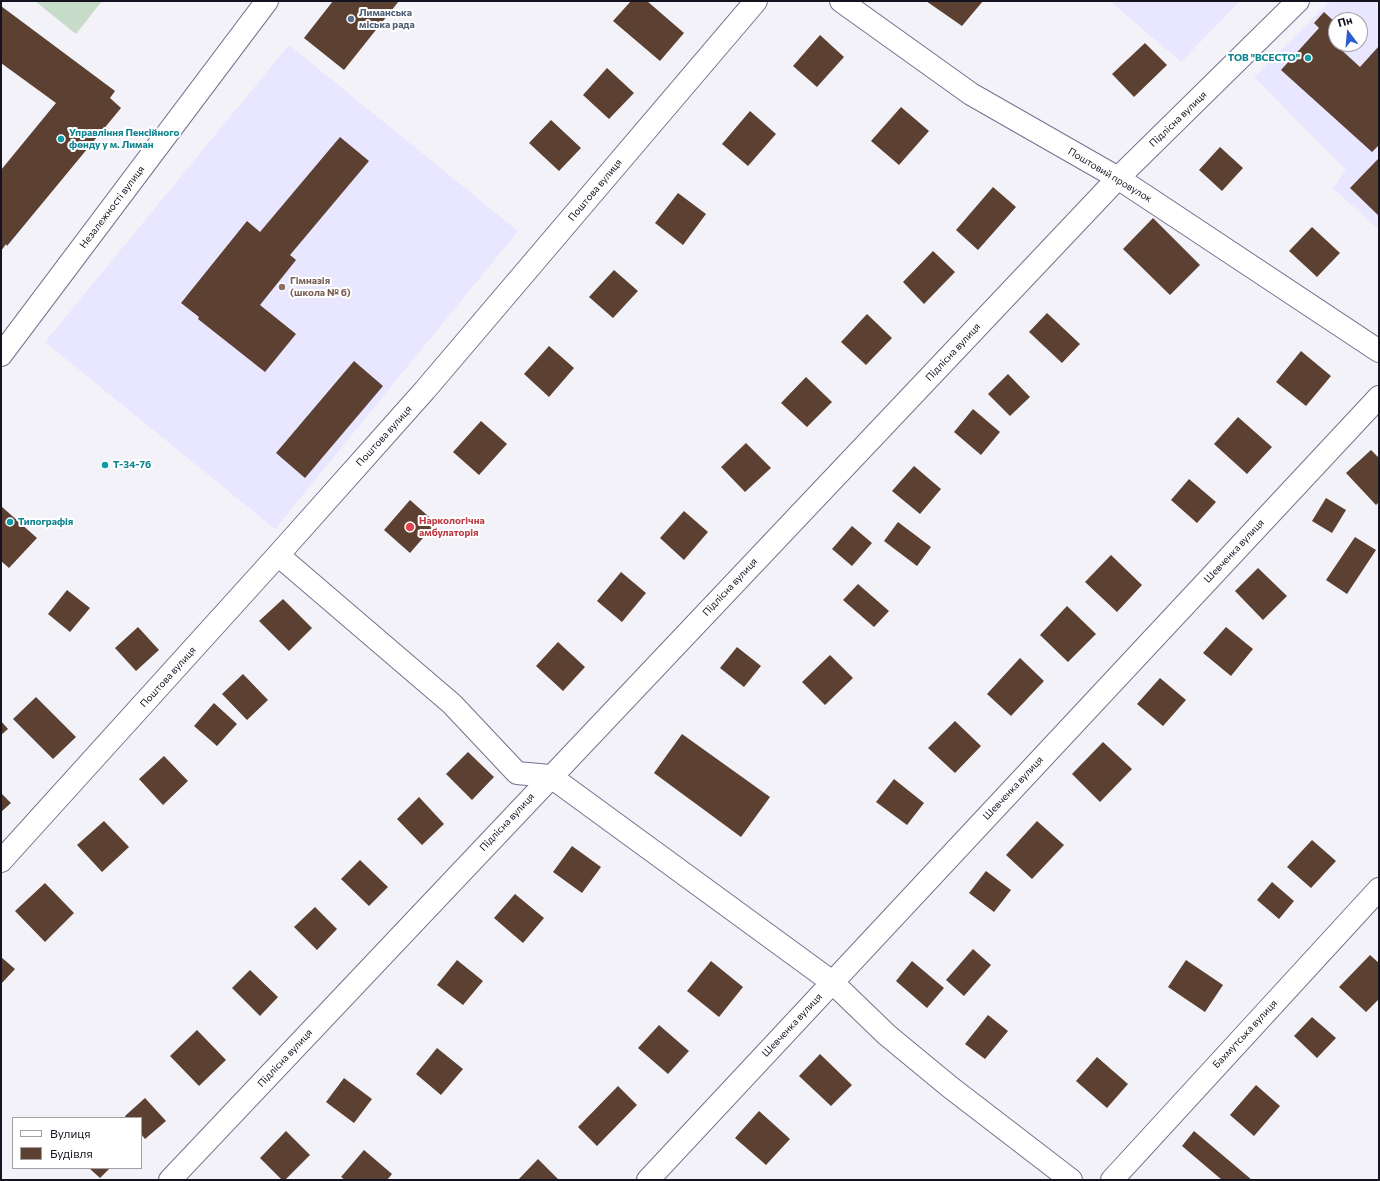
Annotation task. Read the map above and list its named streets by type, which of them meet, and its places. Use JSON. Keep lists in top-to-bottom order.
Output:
{
  "streets": {
    "street": [
      "Підлісна вулиця",
      "Поштовий провулок",
      "Поштова вулиця",
      "Незалежності вулиця",
      "Шевченка вулиця",
      "Бахмутська вулиця"
    ]
  },
  "crossings": [
    ["Підлісна вулиця", "Поштовий провулок"]
  ],
  "places": [
    "Лиманська міська рада",
    "ТОВ \"ВСЕСТО\"",
    "Управління Пенсійного фонду у м. Лиман",
    "Гімназія (школа № 6)",
    "Т-34-76",
    "Типографія",
    "Наркологічна амбулаторія"
  ],
  "legend": ["Вулиця", "Будівля"],
  "north": "top"
}
